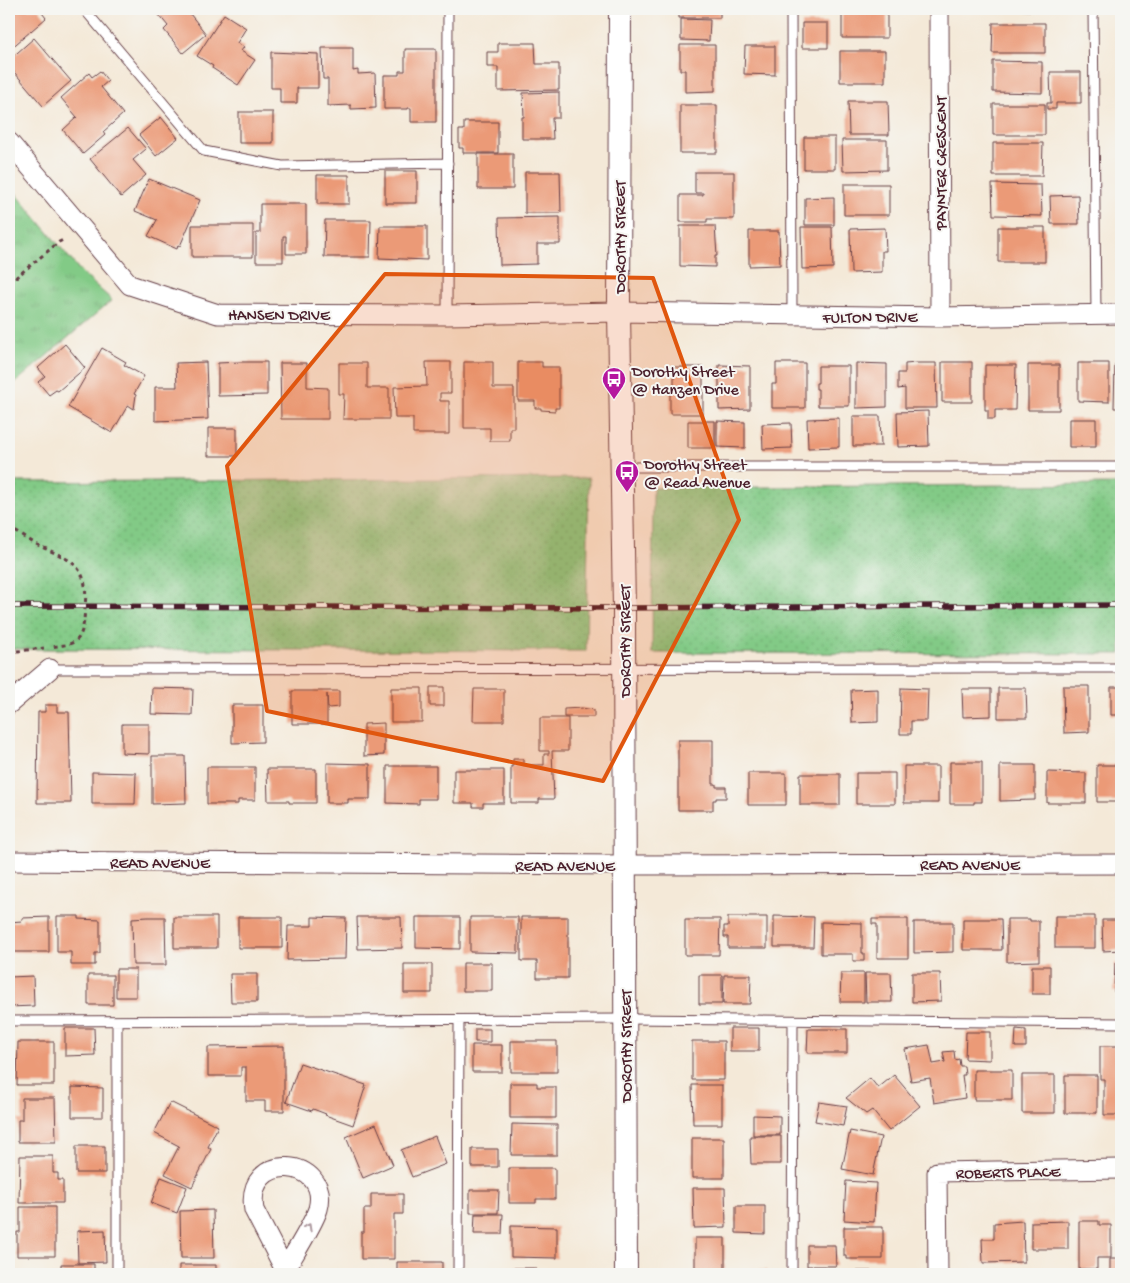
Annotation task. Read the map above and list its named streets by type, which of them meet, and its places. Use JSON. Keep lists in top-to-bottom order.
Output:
{
  "streets": {
    "street": [
      "PAYNTER CRESCENT",
      "DOROTHY STREET",
      "HANSEN DRIVE",
      "FULTON DRIVE",
      "READ AVENUE",
      "ROBERTS PLACE"
    ]
  },
  "crossings": [
    ["PAYNTER CRESCENT", "FULTON DRIVE"],
    ["DOROTHY STREET", "HANSEN DRIVE"],
    ["DOROTHY STREET", "FULTON DRIVE"],
    ["DOROTHY STREET", "READ AVENUE"],
    ["HANSEN DRIVE", "FULTON DRIVE"]
  ],
  "places": {
    "bus stop": ["Dorothy Street @ Hanzen Drive", "Dorothy Street @ Read Avenue"]
  }
}
